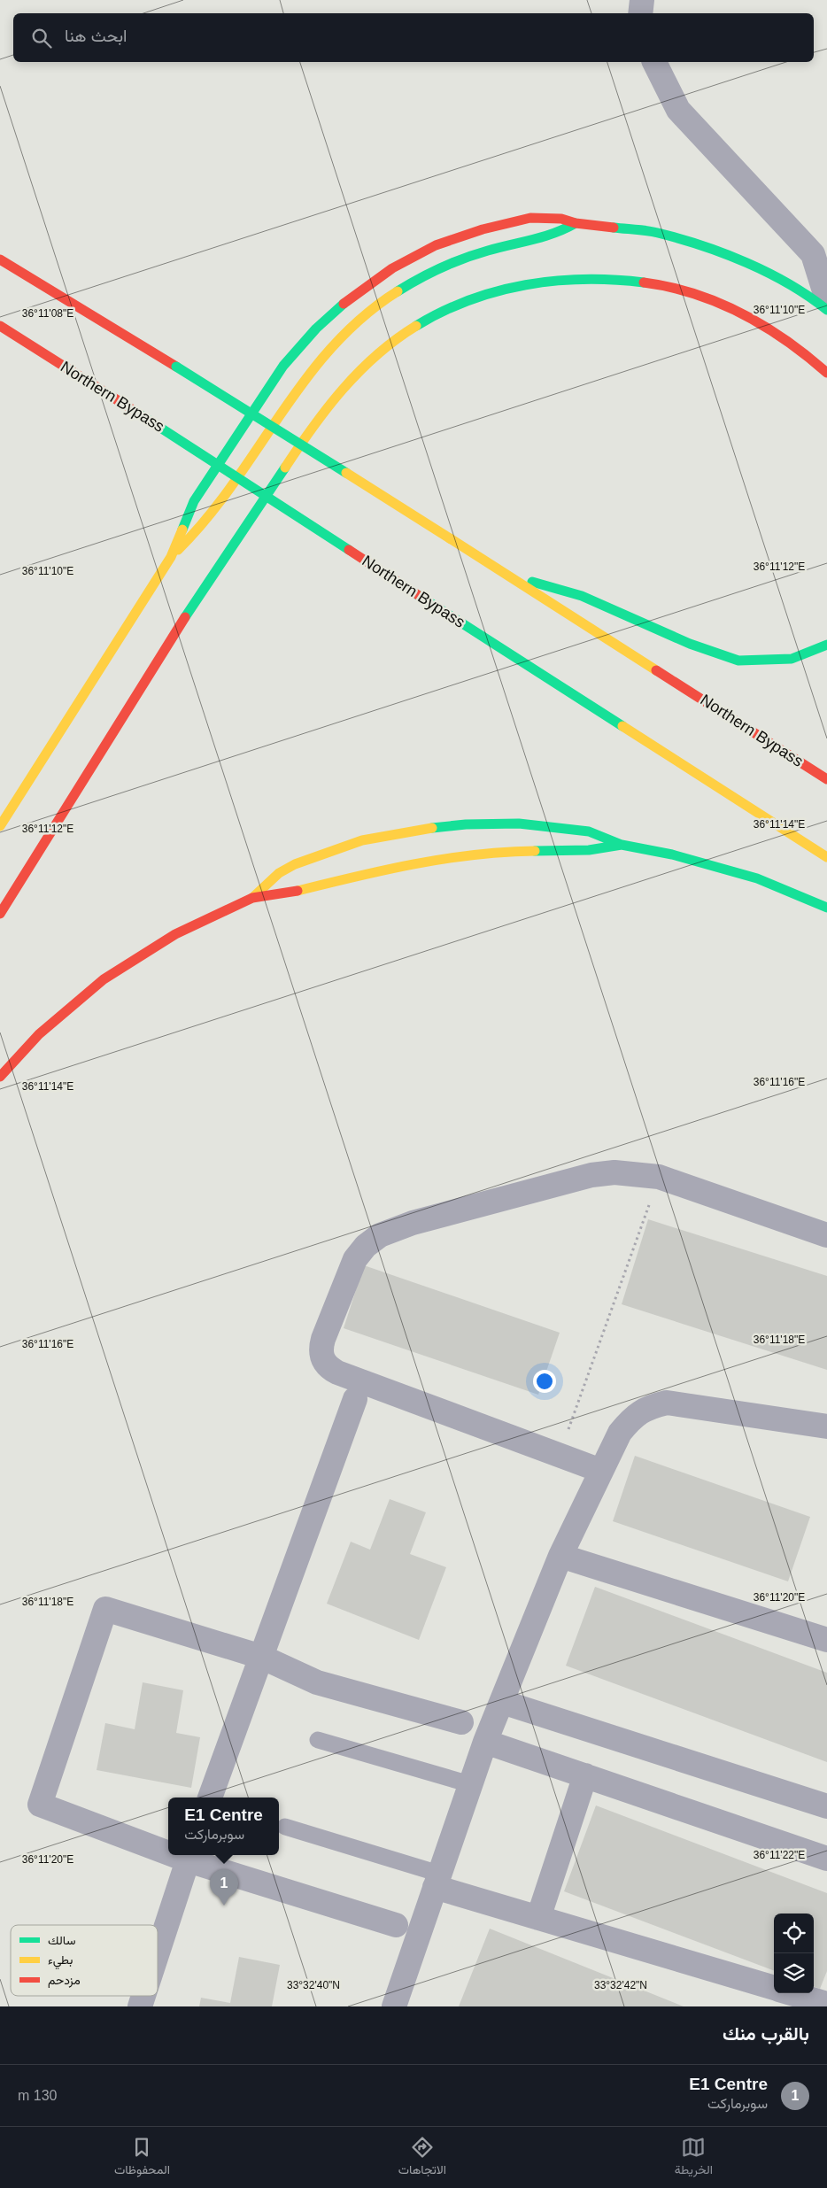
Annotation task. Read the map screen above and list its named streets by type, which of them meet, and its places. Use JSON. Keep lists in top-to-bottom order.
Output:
{
  "streets": {
    "highway": ["Northern Bypass"]
  },
  "legend": ["سالك", "بطيء", "مزدحم"],
  "page": {
    "search": "ابحث هنا",
    "popup": ["E1 Centre", "سوبرماركت"],
    "pins": "1",
    "heading": "بالقرب منك",
    "list": [
      {
        "mark": "1",
        "name": "E1 Centre",
        "note": "سوبرماركت",
        "value": "130 m"
      }
    ],
    "nav": ["الخريطة", "الاتجاهات", "المحفوظات"]
  },
  "coordinates": [
    "36°11'10\"E",
    "36°11'08\"E",
    "36°11'12\"E",
    "36°11'14\"E",
    "36°11'16\"E",
    "36°11'18\"E",
    "36°11'20\"E",
    "36°11'22\"E",
    "33°32'40\"N",
    "33°32'42\"N"
  ]
}
